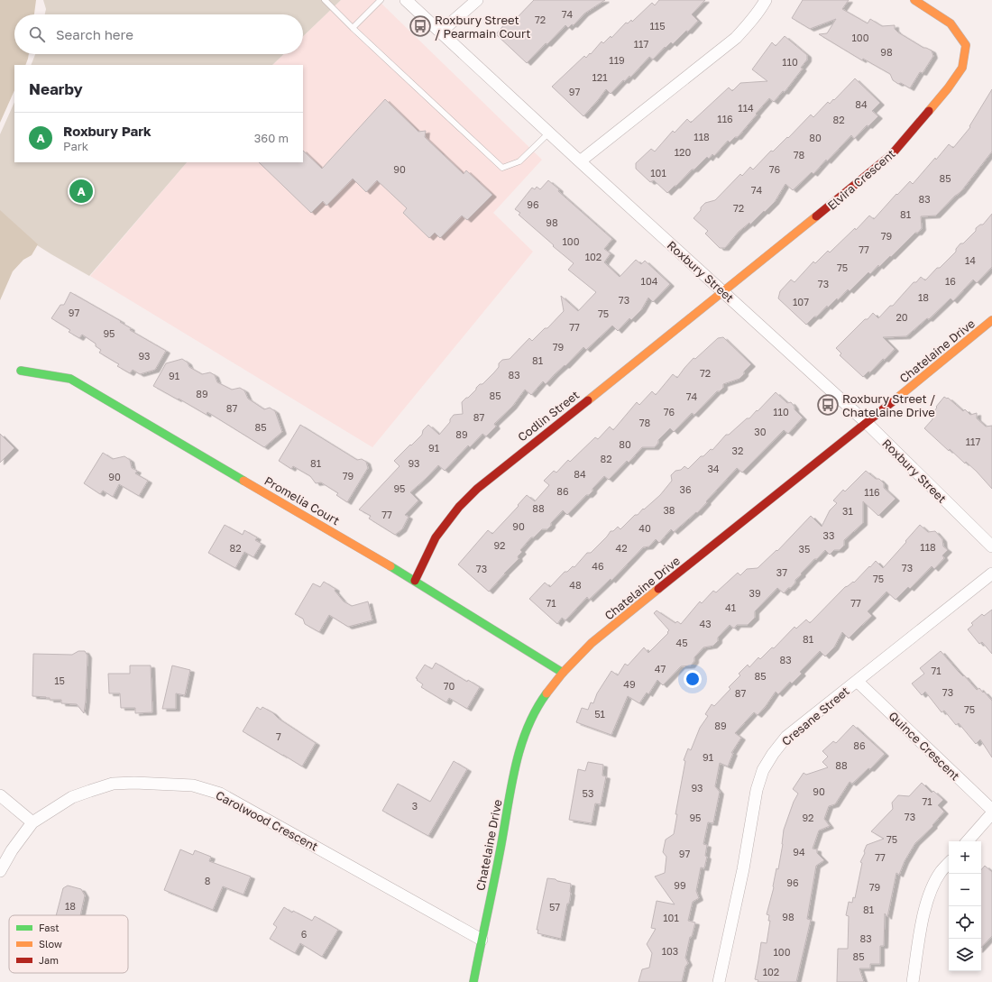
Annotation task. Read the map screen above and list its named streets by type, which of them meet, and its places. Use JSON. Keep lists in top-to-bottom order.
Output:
{
  "streets": {
    "street": [
      "Elvira Crescent",
      "Roxbury Street",
      "Chatelaine Drive",
      "Codlin Street",
      "Promelia Court",
      "Cresane Street",
      "Quince Crescent",
      "Carolwood Crescent"
    ]
  },
  "crossings": [
    ["Elvira Crescent", "Roxbury Street"],
    ["Elvira Crescent", "Codlin Street"],
    ["Roxbury Street", "Chatelaine Drive"],
    ["Roxbury Street", "Codlin Street"],
    ["Chatelaine Drive", "Promelia Court"],
    ["Chatelaine Drive", "Carolwood Crescent"],
    ["Codlin Street", "Promelia Court"],
    ["Cresane Street", "Quince Crescent"]
  ],
  "places": {
    "bus stop": ["Roxbury Street / Pearmain Court", "Roxbury Street / Chatelaine Drive"]
  },
  "house_numbers": [
    "74",
    "72",
    "115",
    "100",
    "117",
    "98",
    "119",
    "110",
    "121",
    "97",
    "84",
    "114",
    "116",
    "82",
    "118",
    "80",
    "120",
    "78",
    "90",
    "76",
    "101",
    "85",
    "74",
    "83",
    "96",
    "72",
    "81",
    "98",
    "79",
    "100",
    "77",
    "102",
    "14",
    "75",
    "104",
    "16",
    "73",
    "18",
    "73",
    "107",
    "97",
    "75",
    "20",
    "77",
    "95",
    "79",
    "93",
    "81",
    "72",
    "83",
    "91",
    "89",
    "85",
    "74",
    "87",
    "76",
    "110",
    "87",
    "78",
    "85",
    "30",
    "89",
    "117",
    "80",
    "91",
    "32",
    "82",
    "81",
    "93",
    "34",
    "84",
    "79",
    "90",
    "95",
    "36",
    "86",
    "116",
    "88",
    "38",
    "31",
    "77",
    "90",
    "40",
    "33",
    "92",
    "118",
    "82",
    "42",
    "35",
    "46",
    "73",
    "73",
    "37",
    "75",
    "48",
    "39",
    "71",
    "77",
    "41",
    "43",
    "81",
    "45",
    "83",
    "47",
    "71",
    "85",
    "15",
    "49",
    "70",
    "73",
    "87",
    "75",
    "51",
    "89",
    "7",
    "86",
    "91",
    "88",
    "93",
    "90",
    "53",
    "71",
    "3",
    "73",
    "95",
    "92",
    "75",
    "94",
    "97",
    "77",
    "8",
    "96",
    "99",
    "79",
    "18",
    "57",
    "81",
    "98",
    "101",
    "6",
    "83",
    "103",
    "100",
    "85",
    "102"
  ],
  "legend": ["Fast", "Slow", "Jam"],
  "page": {
    "search": "Search here",
    "heading": "Nearby",
    "list": [
      {
        "mark": "A",
        "name": "Roxbury Park",
        "note": "Park",
        "value": "360 m"
      }
    ],
    "pins": "A",
    "map_buttons": ["+", "−"]
  }
}
